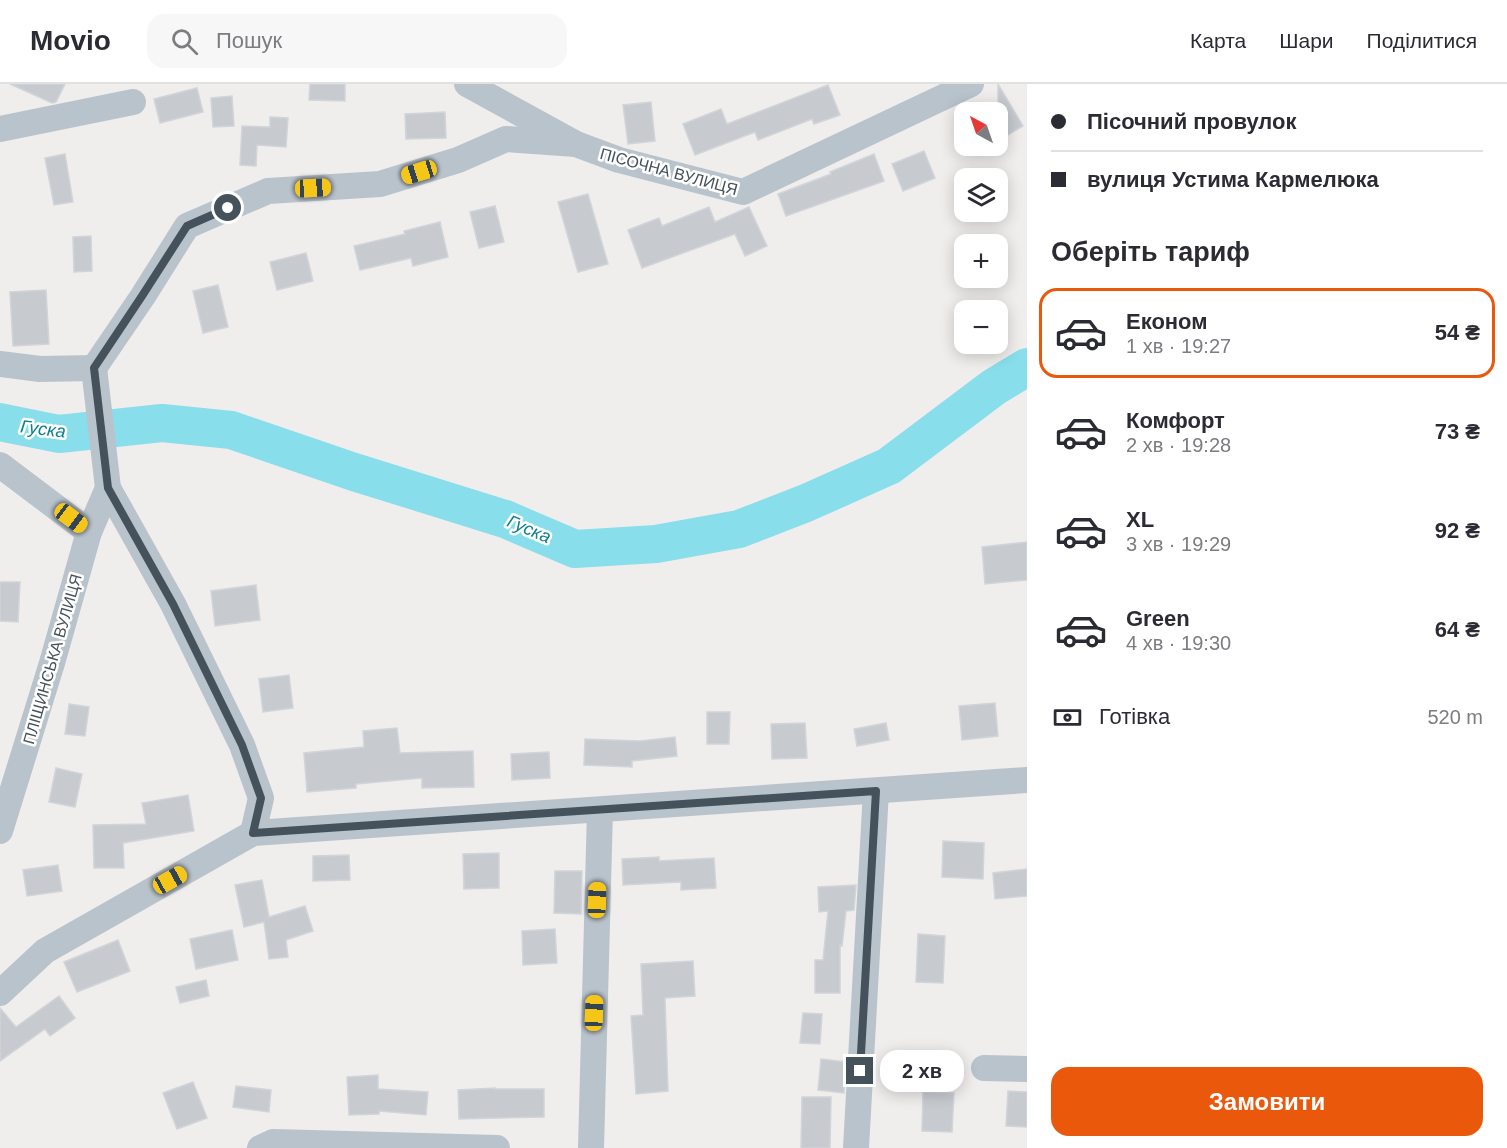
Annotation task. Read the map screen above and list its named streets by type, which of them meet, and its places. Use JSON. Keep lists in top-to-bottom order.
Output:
{
  "streets": {
    "street": ["ПІСОЧНА ВУЛИЦЯ", "ПЛІЩИНСЬКА ВУЛИЦЯ"]
  },
  "water": ["Гуска"],
  "north": "top left",
  "page": {
    "header": "Movio",
    "search": "Пошук",
    "nav": ["Карта", "Шари", "Поділитися"],
    "banner": ["Пісочний провулок", "вулиця Устима Кармелюка"],
    "map_buttons": ["+", "−"],
    "heading": "Оберіть тариф",
    "list": [
      {
        "name": "Економ",
        "note": "1 хв · 19:27",
        "value": "54 ₴"
      },
      {
        "name": "Комфорт",
        "note": "2 хв · 19:28",
        "value": "73 ₴"
      },
      {
        "name": "XL",
        "note": "3 хв · 19:29",
        "value": "92 ₴"
      },
      {
        "name": "Green",
        "note": "4 хв · 19:30",
        "value": "64 ₴"
      }
    ],
    "pay": ["Готівка", "520 m"],
    "bubble": "2 хв",
    "buttons": "Замовити"
  }
}
